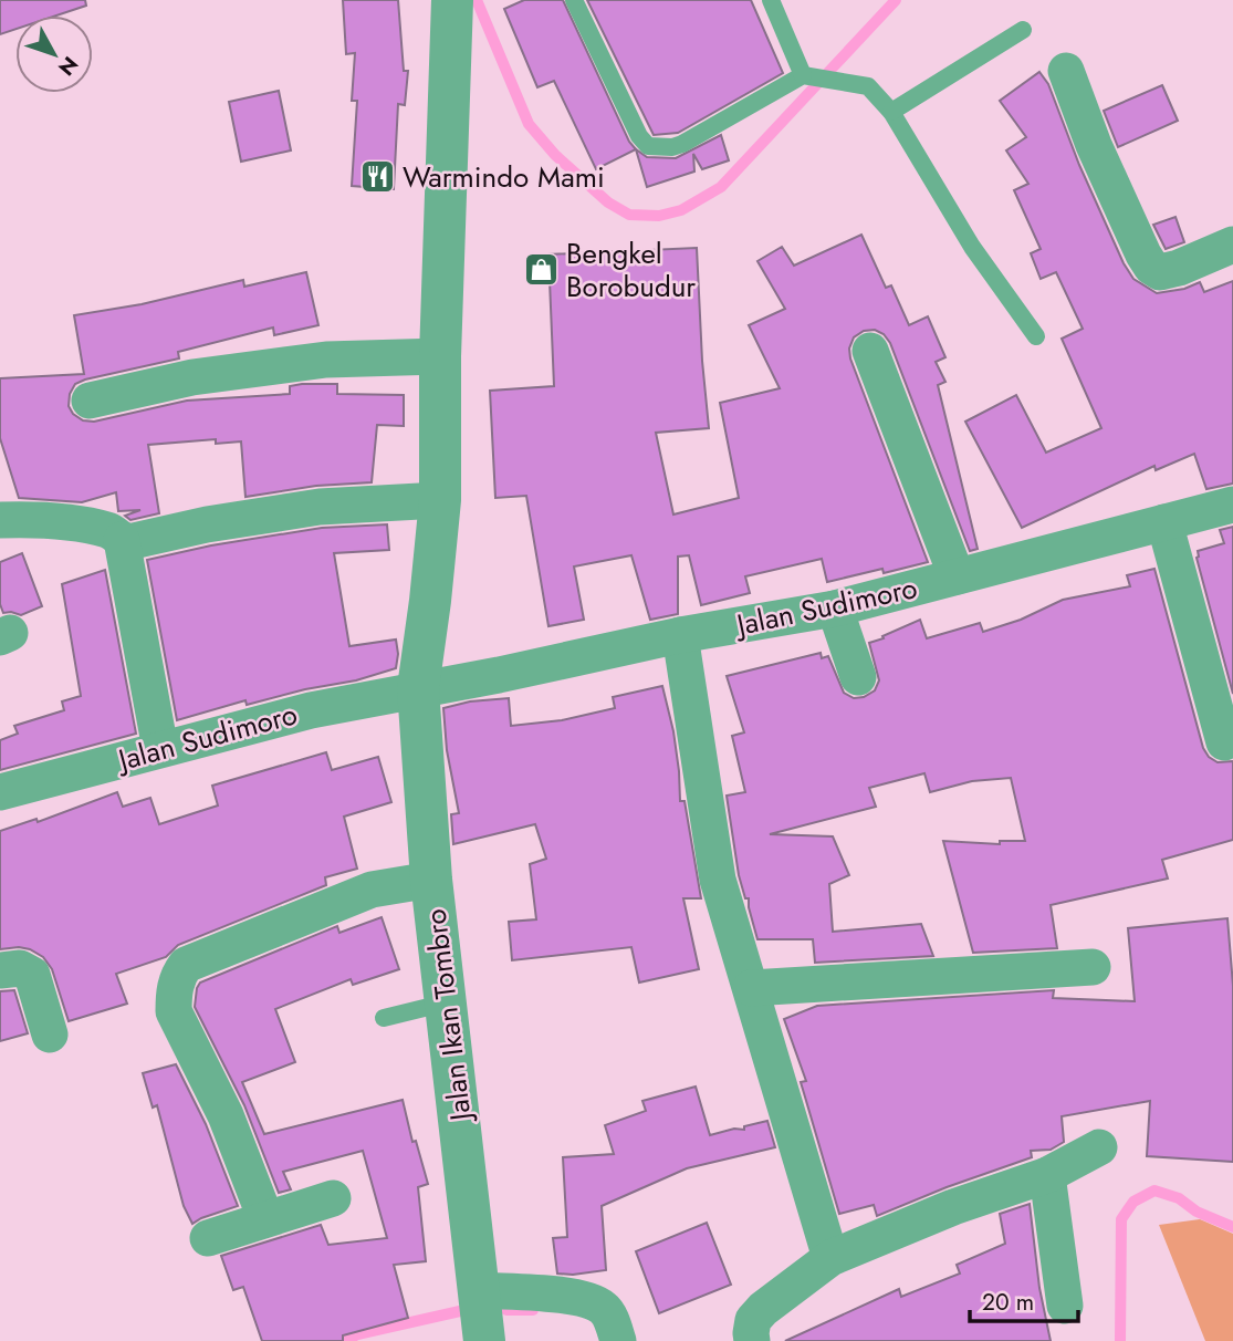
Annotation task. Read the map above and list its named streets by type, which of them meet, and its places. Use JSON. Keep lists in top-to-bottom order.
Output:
{
  "streets": {
    "street": ["Jalan Sudimoro", "Jalan Ikan Tombro"]
  },
  "crossings": [
    ["Jalan Sudimoro", "Jalan Ikan Tombro"]
  ],
  "places": {
    "restaurant": ["Warmindo Mami"],
    "shop": ["Bengkel Borobudur"]
  },
  "scale_bar": "20 m",
  "north": "bottom right"
}
